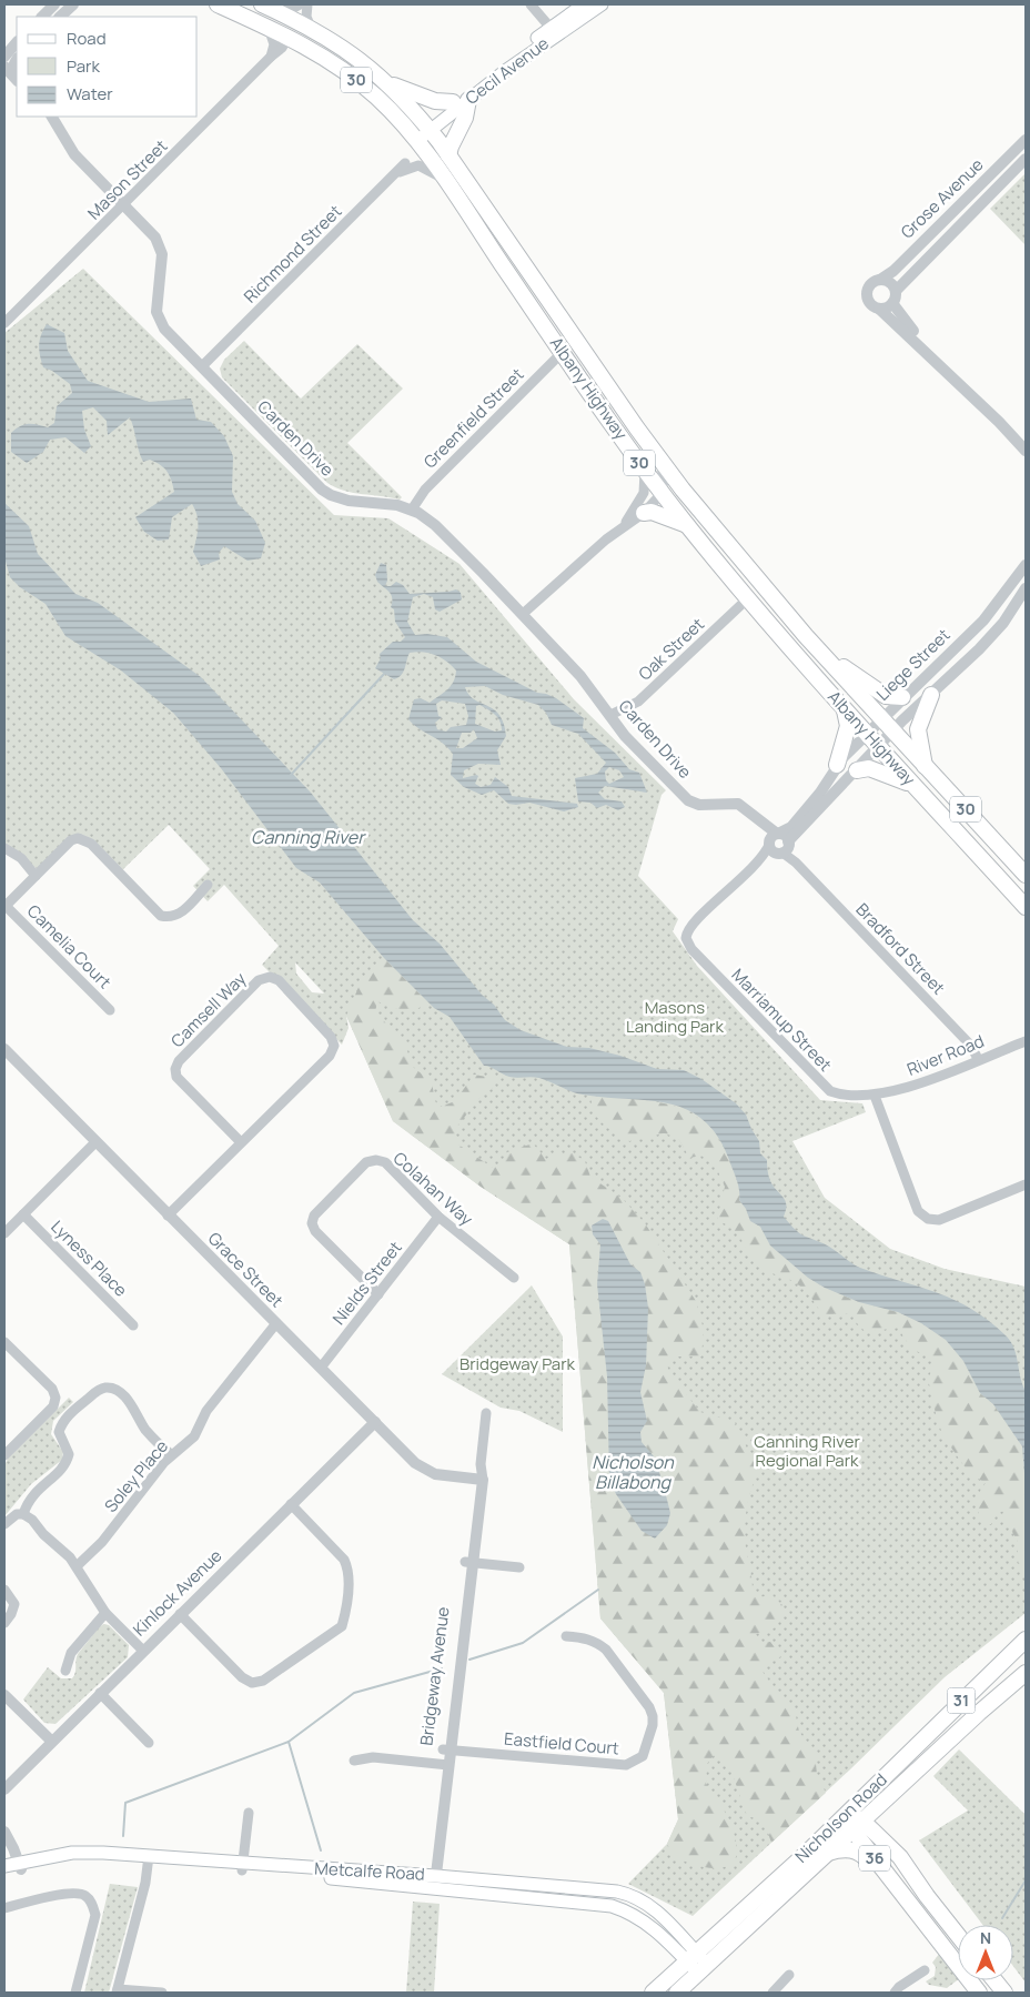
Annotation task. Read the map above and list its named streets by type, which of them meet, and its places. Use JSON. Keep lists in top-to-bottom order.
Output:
{
  "streets": {
    "main road": [
      "Cecil Avenue",
      "30",
      "Albany Highway",
      "31",
      "Nicholson Road",
      "36",
      "Metcalfe Road"
    ],
    "street": [
      "Mason Street",
      "Grose Avenue",
      "Richmond Street",
      "Greenfield Street",
      "Carden Drive",
      "Oak Street",
      "Liege Street",
      "Camelia Court",
      "Bradford Street",
      "Camsell Way",
      "Marriamup Street",
      "River Road",
      "Colahan Way",
      "Lyness Place",
      "Grace Street",
      "Nields Street",
      "Soley Place",
      "Kinlock Avenue",
      "Bridgeway Avenue",
      "Eastfield Court"
    ]
  },
  "crossings": [
    ["Cecil Avenue", "Albany Highway"],
    ["Mason Street", "Albany Highway"],
    ["Mason Street", "Carden Drive"],
    ["Richmond Street", "Carden Drive"],
    ["Albany Highway", "Greenfield Street"],
    ["Albany Highway", "Oak Street"],
    ["Albany Highway", "Liege Street"],
    ["Greenfield Street", "Carden Drive"],
    ["Carden Drive", "Oak Street"],
    ["Carden Drive", "Liege Street"],
    ["Carden Drive", "Bradford Street"],
    ["Liege Street", "Bradford Street"],
    ["Liege Street", "Marriamup Street"],
    ["Bradford Street", "River Road"],
    ["Camsell Way", "Grace Street"],
    ["Marriamup Street", "River Road"],
    ["Colahan Way", "Nields Street"],
    ["Grace Street", "Nields Street"],
    ["Grace Street", "Soley Place"],
    ["Grace Street", "Kinlock Avenue"],
    ["Grace Street", "Bridgeway Avenue"],
    ["Bridgeway Avenue", "Eastfield Court"],
    ["Bridgeway Avenue", "Metcalfe Road"],
    ["Nicholson Road", "36"],
    ["Nicholson Road", "Metcalfe Road"]
  ],
  "water": ["Canning River", "Nicholson Billabong"],
  "parks": ["Masons Landing Park", "Bridgeway Park", "Canning River Regional Park"],
  "legend": ["Road", "Park", "Water"],
  "north": "top"
}
